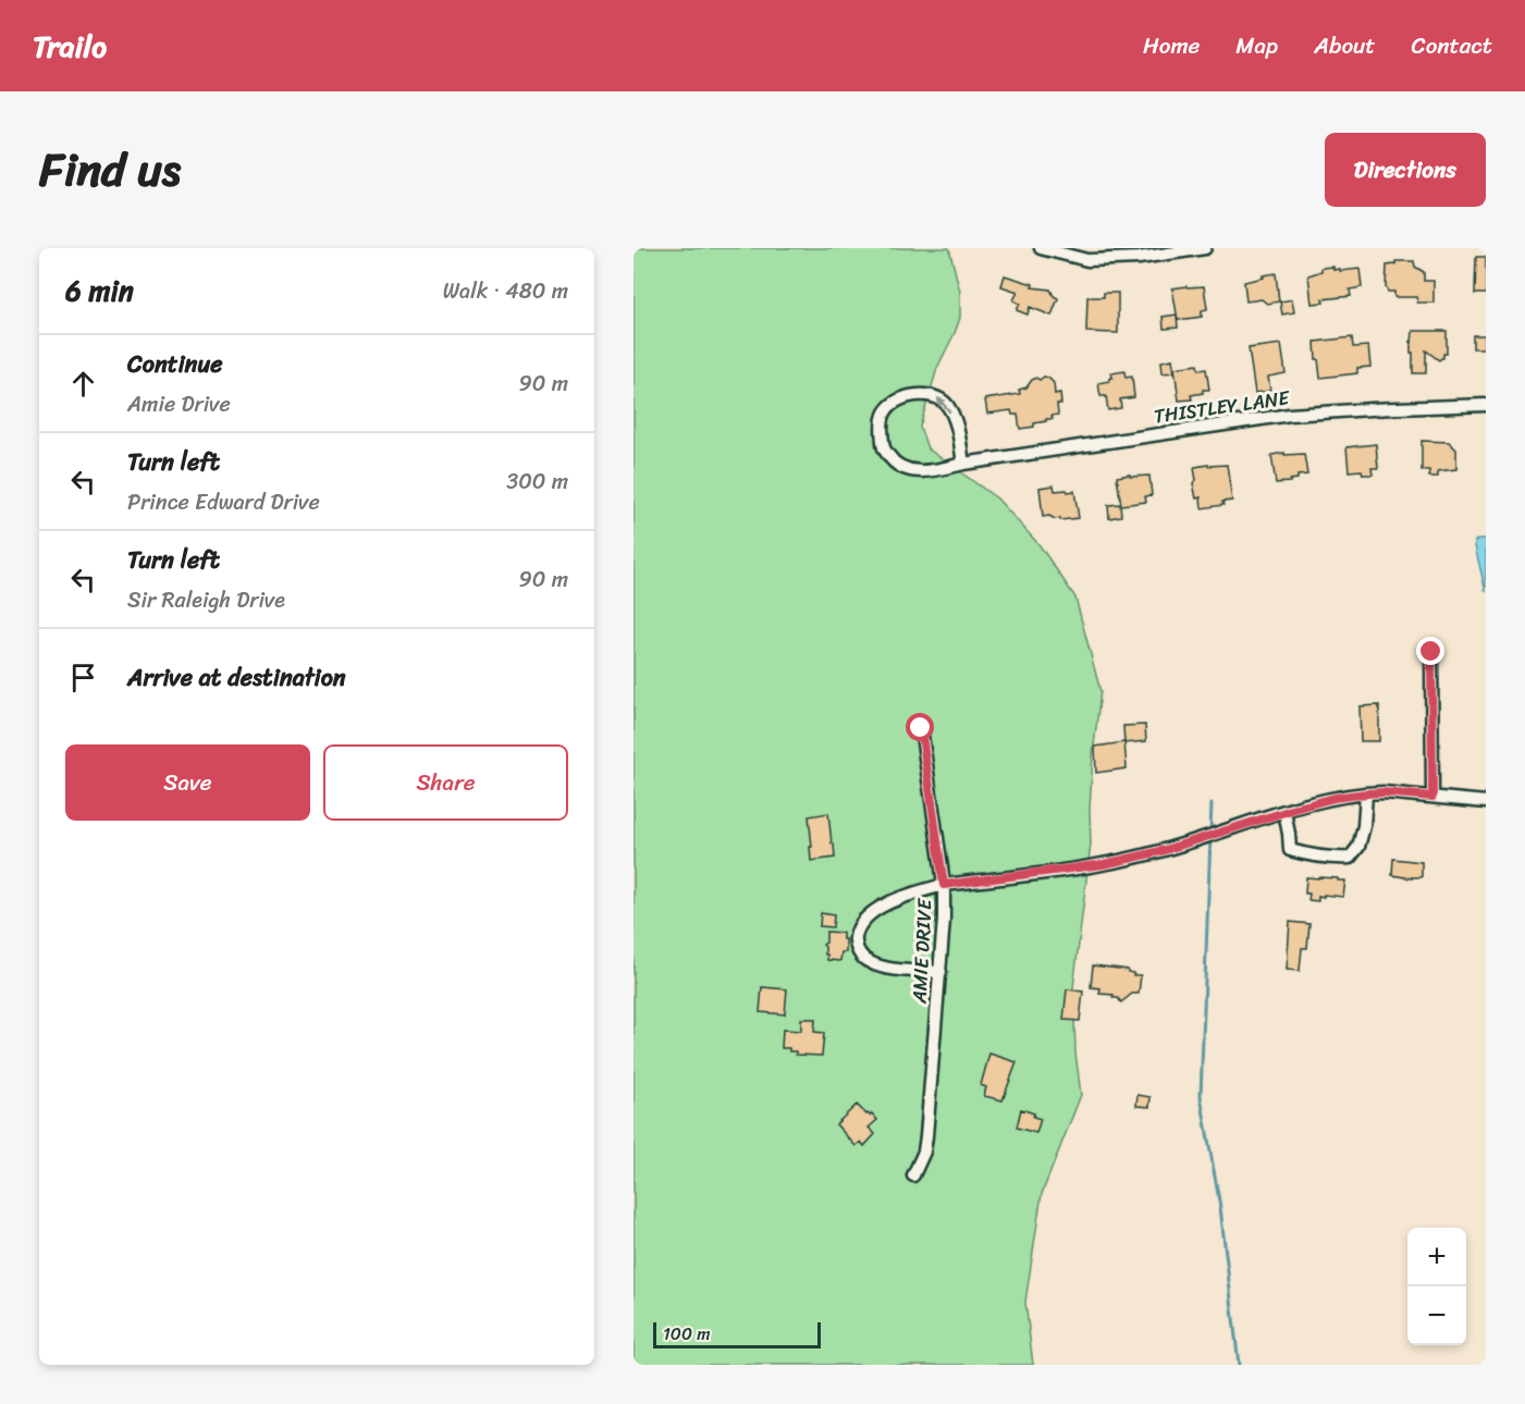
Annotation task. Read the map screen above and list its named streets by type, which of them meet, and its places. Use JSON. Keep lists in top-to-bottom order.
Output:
{
  "streets": {
    "street": ["THISTLEY LANE", "AMIE DRIVE"]
  },
  "scale_bar": "100 m",
  "page": {
    "header": "Trailo",
    "nav": [
      "Home",
      "Map",
      "About",
      "Contact"
    ],
    "title": "Find us",
    "buttons": [
      "Directions",
      ["Save", "Share"]
    ],
    "heading": ["6 min", "Walk · 480 m"],
    "list": [
      ["Continue", "Amie Drive", "90 m"],
      ["Turn left", "Prince Edward Drive", "300 m"],
      ["Turn left", "Sir Raleigh Drive", "90 m"],
      "Arrive at destination"
    ],
    "map_buttons": ["+", "−"],
    "scale": "100 m"
  }
}
